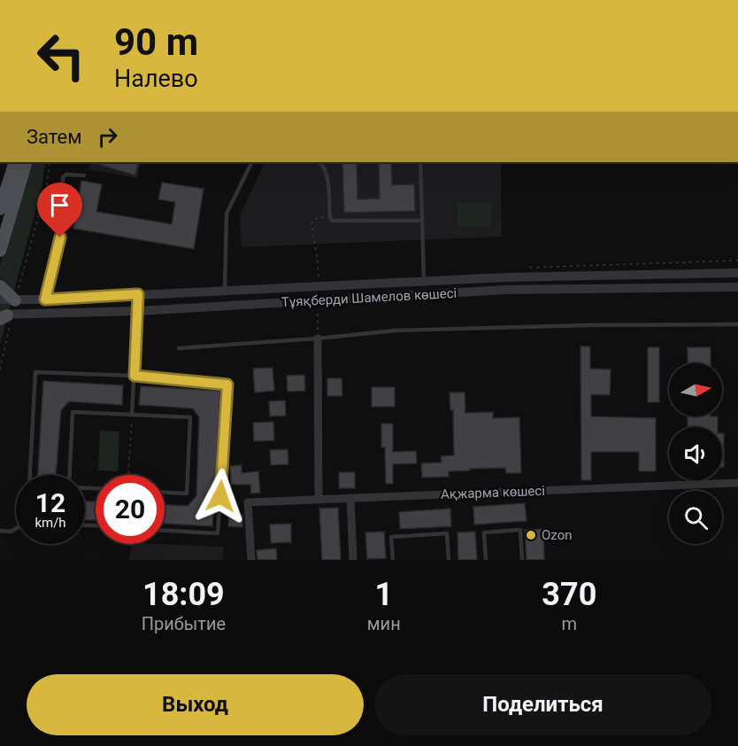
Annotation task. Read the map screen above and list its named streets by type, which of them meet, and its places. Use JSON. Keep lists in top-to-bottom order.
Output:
{
  "streets": {
    "street": ["Тұяқберди Шамелов көшесі", "Ақжарма көшесі"]
  },
  "places": ["Ozon"],
  "north": "right",
  "page": {
    "turn": ["90 m", "Налево"],
    "then": "Затем",
    "speed": "12 km/h",
    "limit": "20",
    "eta": [
      "18:09",
      "Прибытие",
      "1",
      "мин",
      "370",
      "m"
    ],
    "buttons": ["Выход", "Поделиться"]
  }
}
